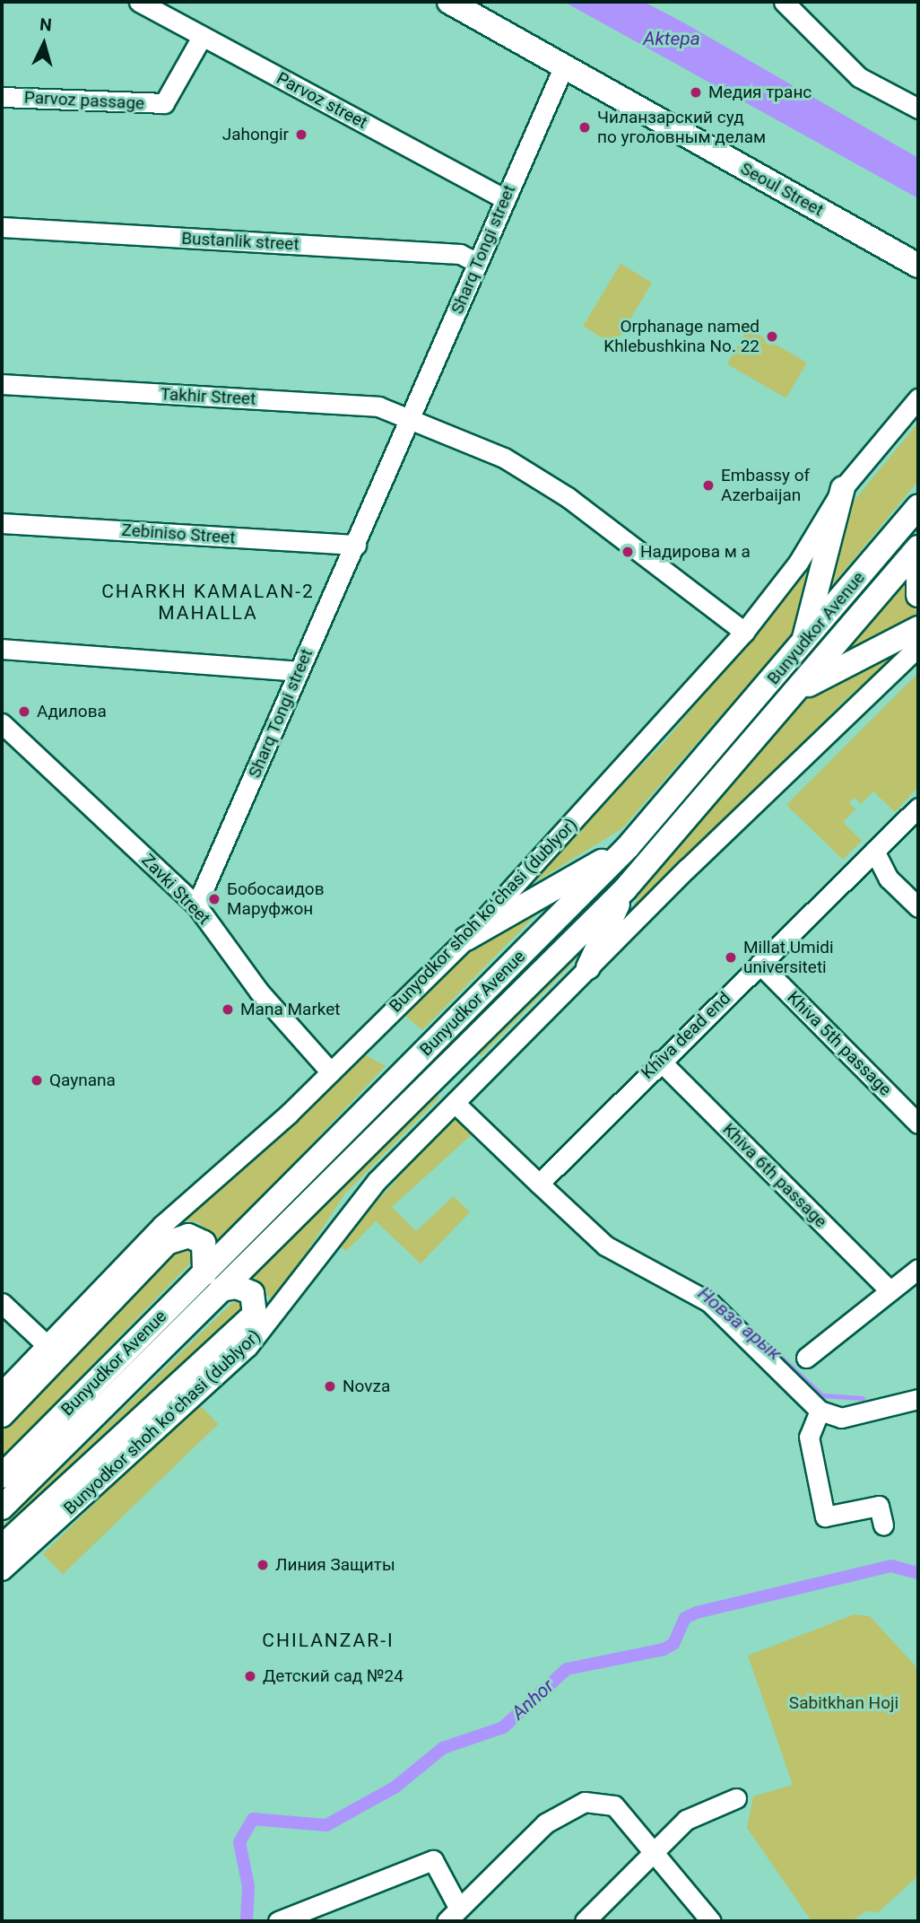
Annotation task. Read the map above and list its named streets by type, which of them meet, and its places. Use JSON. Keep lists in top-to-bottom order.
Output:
{
  "streets": {
    "main road": ["Seoul Street", "Bunyudkor Avenue"],
    "street": [
      "Parvoz passage",
      "Parvoz street",
      "Bustanlik street",
      "Sharq Tongi street",
      "Takhir Street",
      "Zebiniso Street",
      "Zavki Street",
      "Bunyodkor shoh koʻchasi (dublyor)",
      "Khiva dead end",
      "Khiva 5th passage",
      "Khiva 6th passage"
    ]
  },
  "crossings": [
    ["Parvoz passage", "Parvoz street"],
    ["Parvoz street", "Sharq Tongi street"],
    ["Seoul Street", "Sharq Tongi street"],
    ["Bustanlik street", "Sharq Tongi street"],
    ["Sharq Tongi street", "Takhir Street"],
    ["Sharq Tongi street", "Zebiniso Street"],
    ["Sharq Tongi street", "Zavki Street"],
    ["Zavki Street", "Bunyodkor shoh koʻchasi (dublyor)"],
    ["Khiva dead end", "Khiva 5th passage"],
    ["Khiva dead end", "Khiva 6th passage"]
  ],
  "districts": ["CHARKH KAMALAN-2 MAHALLA", "CHILANZAR-I"],
  "water": ["Aktepa", "Новза арык", "Anhor"],
  "parks": ["Sabitkhan Hoji"],
  "places": [
    "Медия транс",
    "Чиланзарский суд по уголовным делам",
    "Jahongir",
    "Orphanage named Khlebushkina No. 22",
    "Embassy of Azerbaijan",
    "Надирова м а",
    "Адилова",
    "Бобосаидов Маруфжон",
    "Millat Umidi universiteti",
    "Mana Market",
    "Qaynana",
    "Novza",
    "Линия Защиты",
    "Детский сад №24"
  ],
  "north": "top"
}
